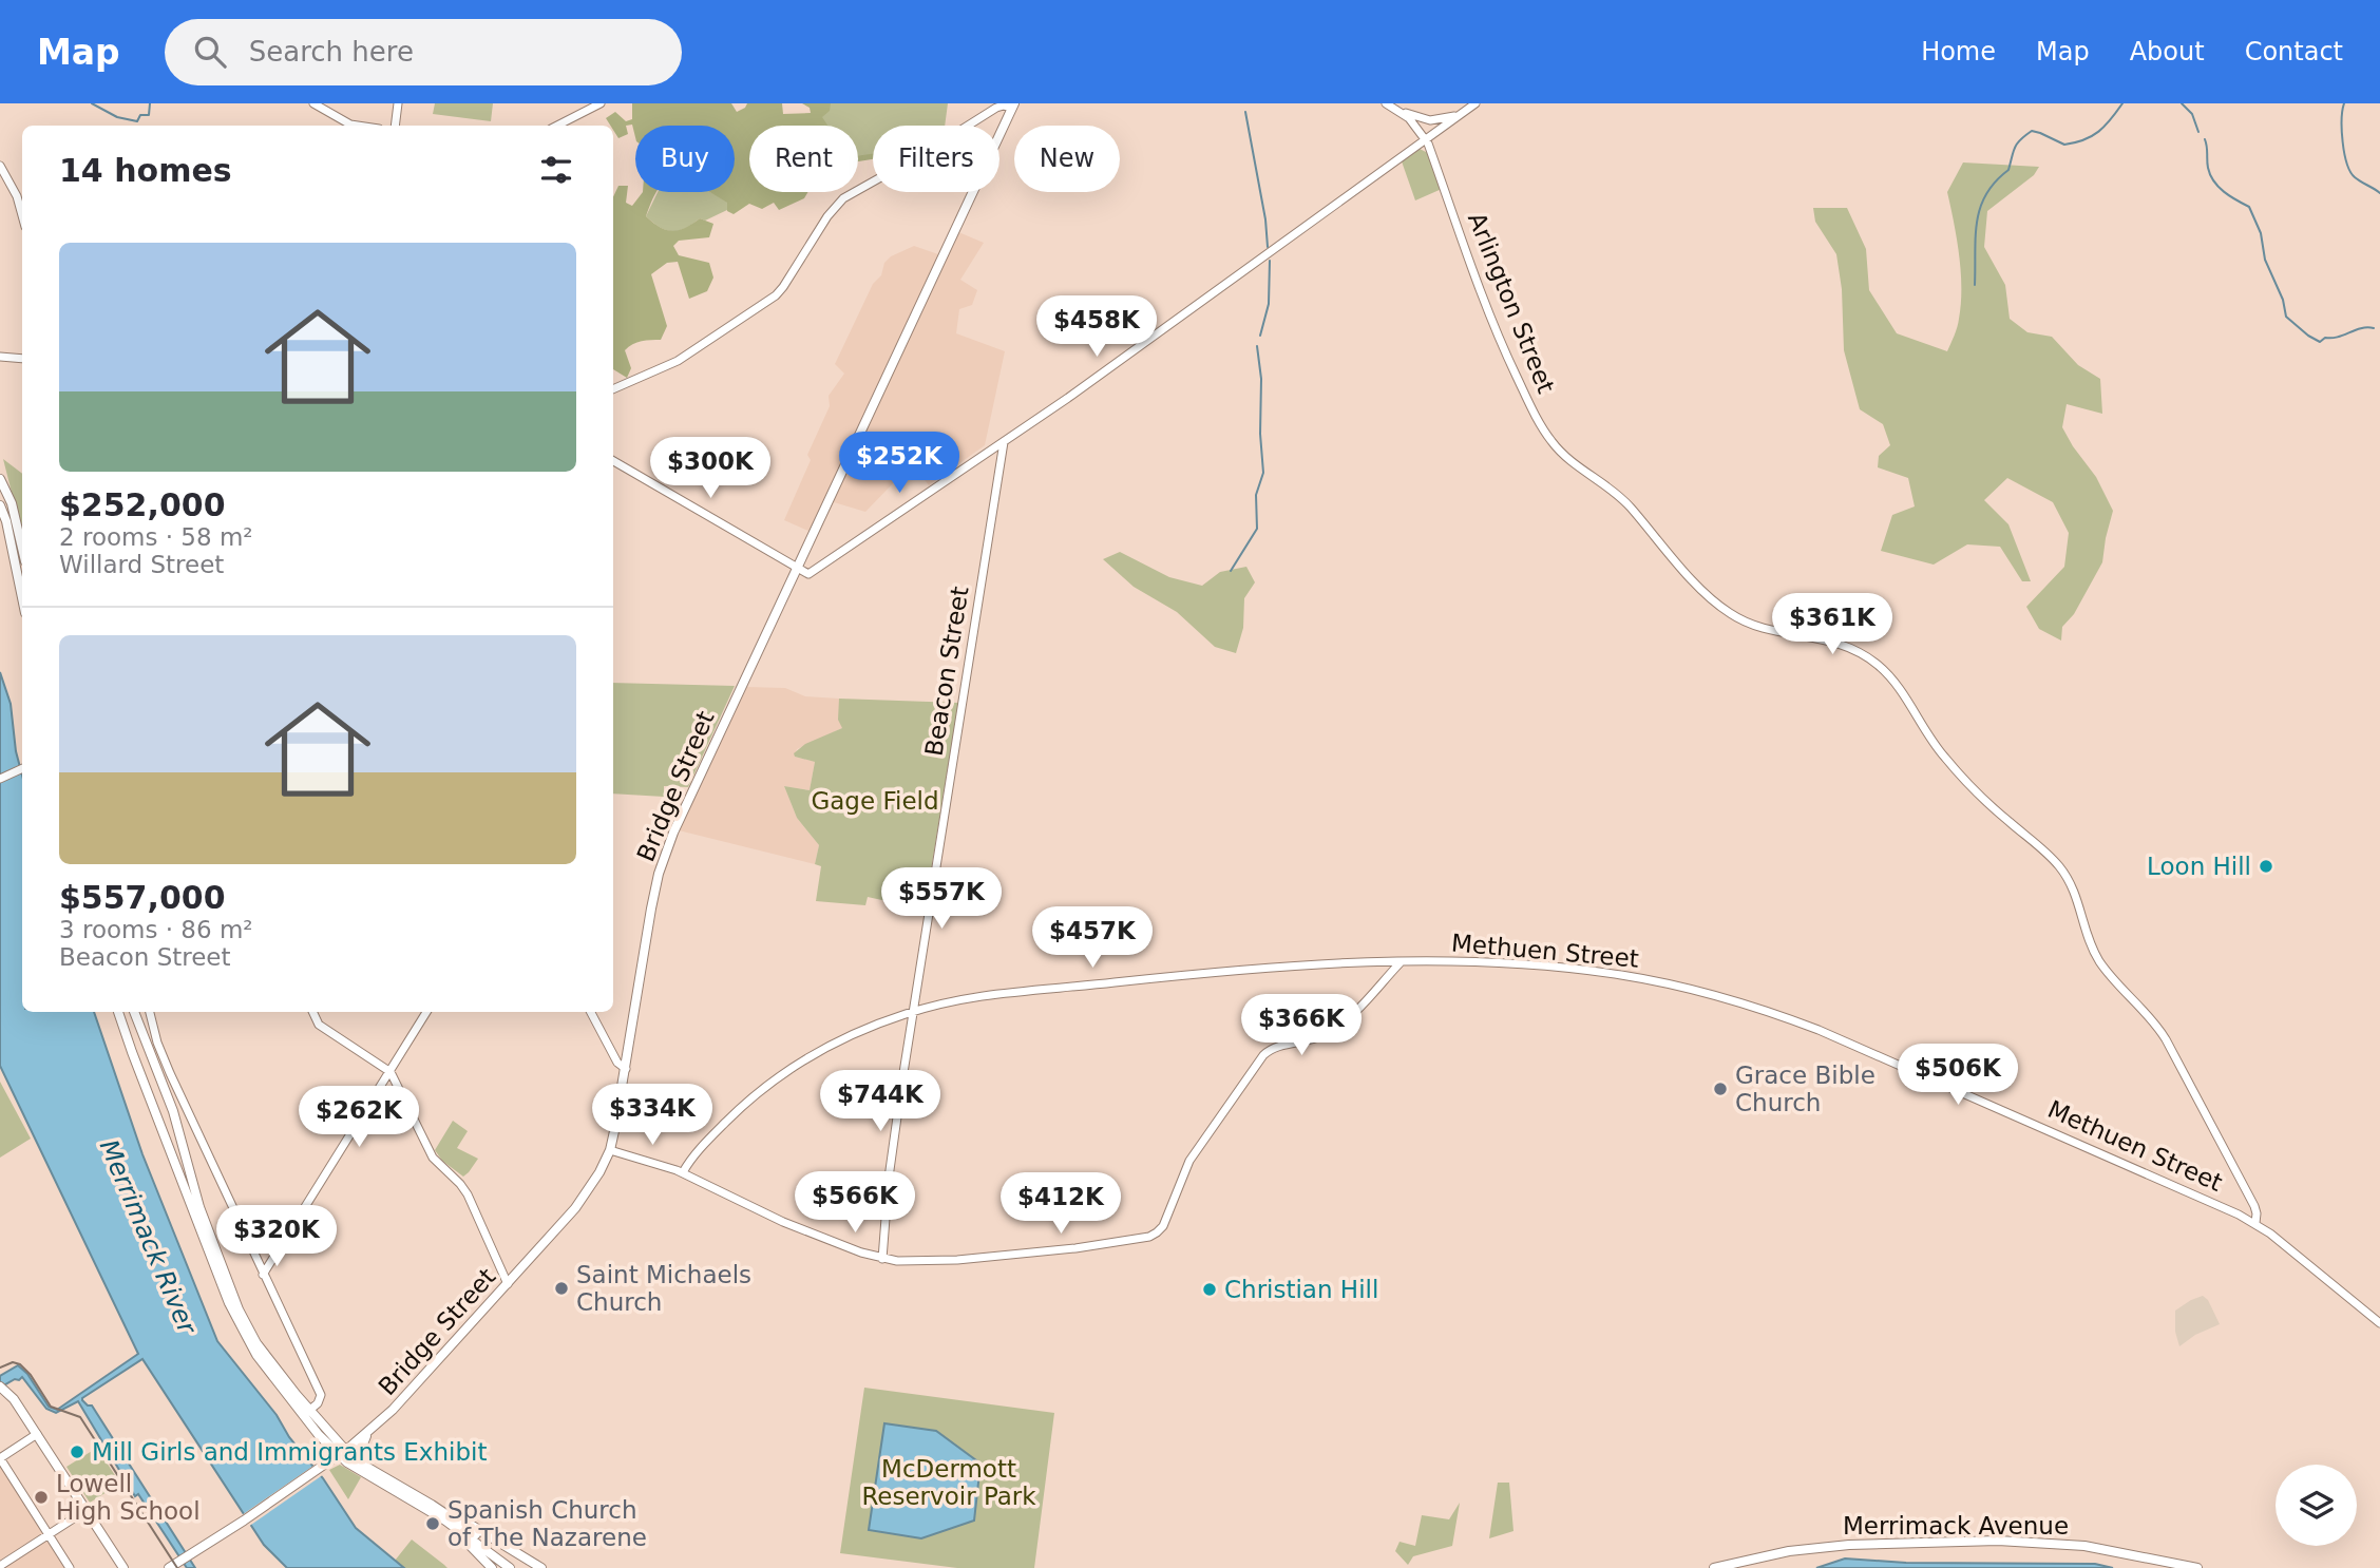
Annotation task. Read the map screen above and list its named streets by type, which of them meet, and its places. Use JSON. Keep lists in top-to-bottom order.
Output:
{
  "streets": {
    "main road": ["Bridge Street", "Merrimack Avenue"],
    "street": ["Arlington Street", "Beacon Street", "Methuen Street"]
  },
  "crossings": [
    ["Arlington Street", "Methuen Street"],
    ["Beacon Street", "Methuen Street"]
  ],
  "water": ["Merrimack River"],
  "parks": ["Gage Field", "McDermott Reservoir Park"],
  "places": [
    "Loon Hill",
    "Grace Bible Church",
    "Saint Michaels Church",
    "Christian Hill",
    "Mill Girls and Immigrants Exhibit",
    "Lowell High School",
    "Spanish Church of The Nazarene"
  ],
  "page": {
    "header": "Map",
    "search": "Search here",
    "nav": [
      "Home",
      "Map",
      "About",
      "Contact"
    ],
    "chip": [
      "Buy",
      "Rent",
      "Filters",
      "New"
    ],
    "heading": "14 homes",
    "list": [
      {
        "name": "$252,000",
        "note": "2 rooms · 58 m² · Willard Street"
      },
      {
        "name": "$557,000",
        "note": "3 rooms · 86 m² · Beacon Street"
      }
    ],
    "price": [
      "$458K",
      "$252K",
      "$300K",
      "$361K",
      "$557K",
      "$457K",
      "$366K",
      "$506K",
      "$744K",
      "$334K",
      "$262K",
      "$566K",
      "$412K",
      "$320K"
    ]
  }
}
